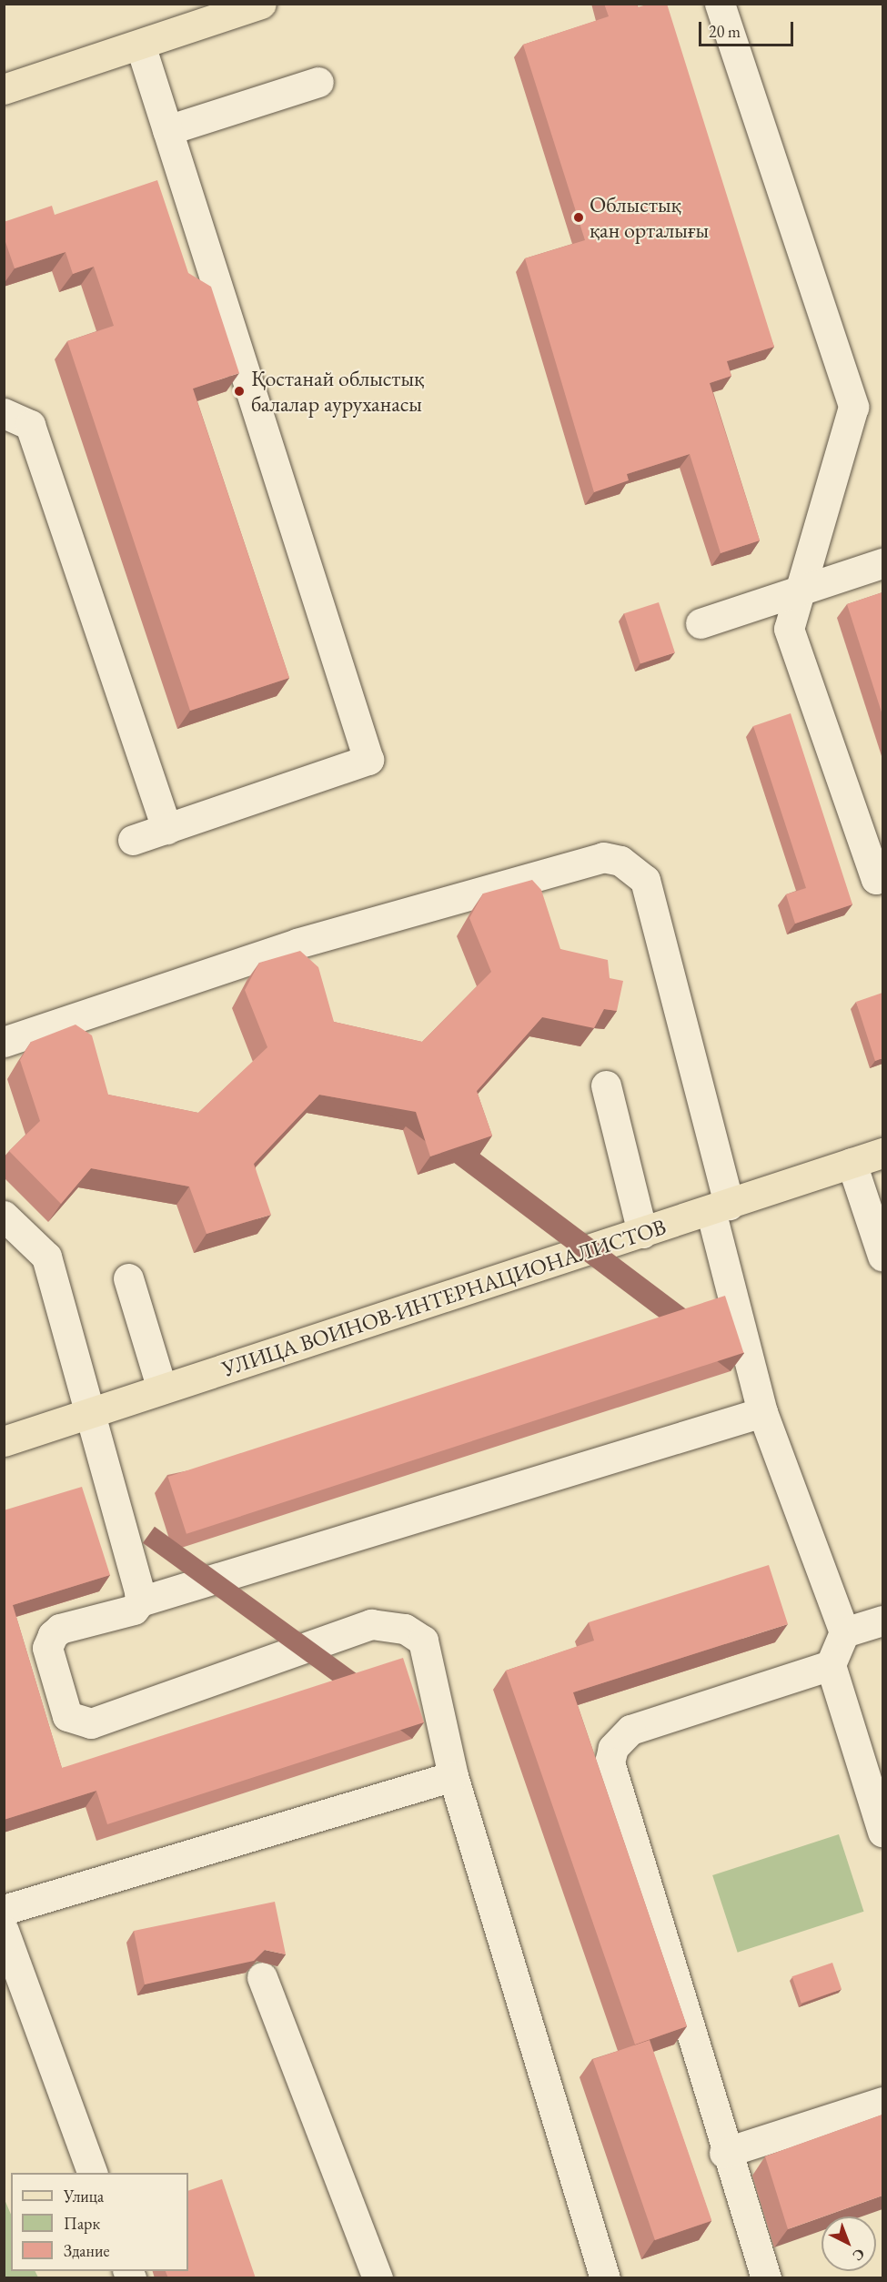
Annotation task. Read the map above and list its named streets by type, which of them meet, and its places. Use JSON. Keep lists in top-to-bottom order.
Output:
{
  "streets": {
    "main road": ["УЛИЦА ВОИНОВ-ИНТЕРНАЦИОНАЛИСТОВ"]
  },
  "places": ["Облыстық қан орталығы", "Қостанай облыстық балалар ауруханасы"],
  "legend": ["Улица", "Парк", "Здание"],
  "scale_bar": "20 m",
  "north": "bottom right"
}
